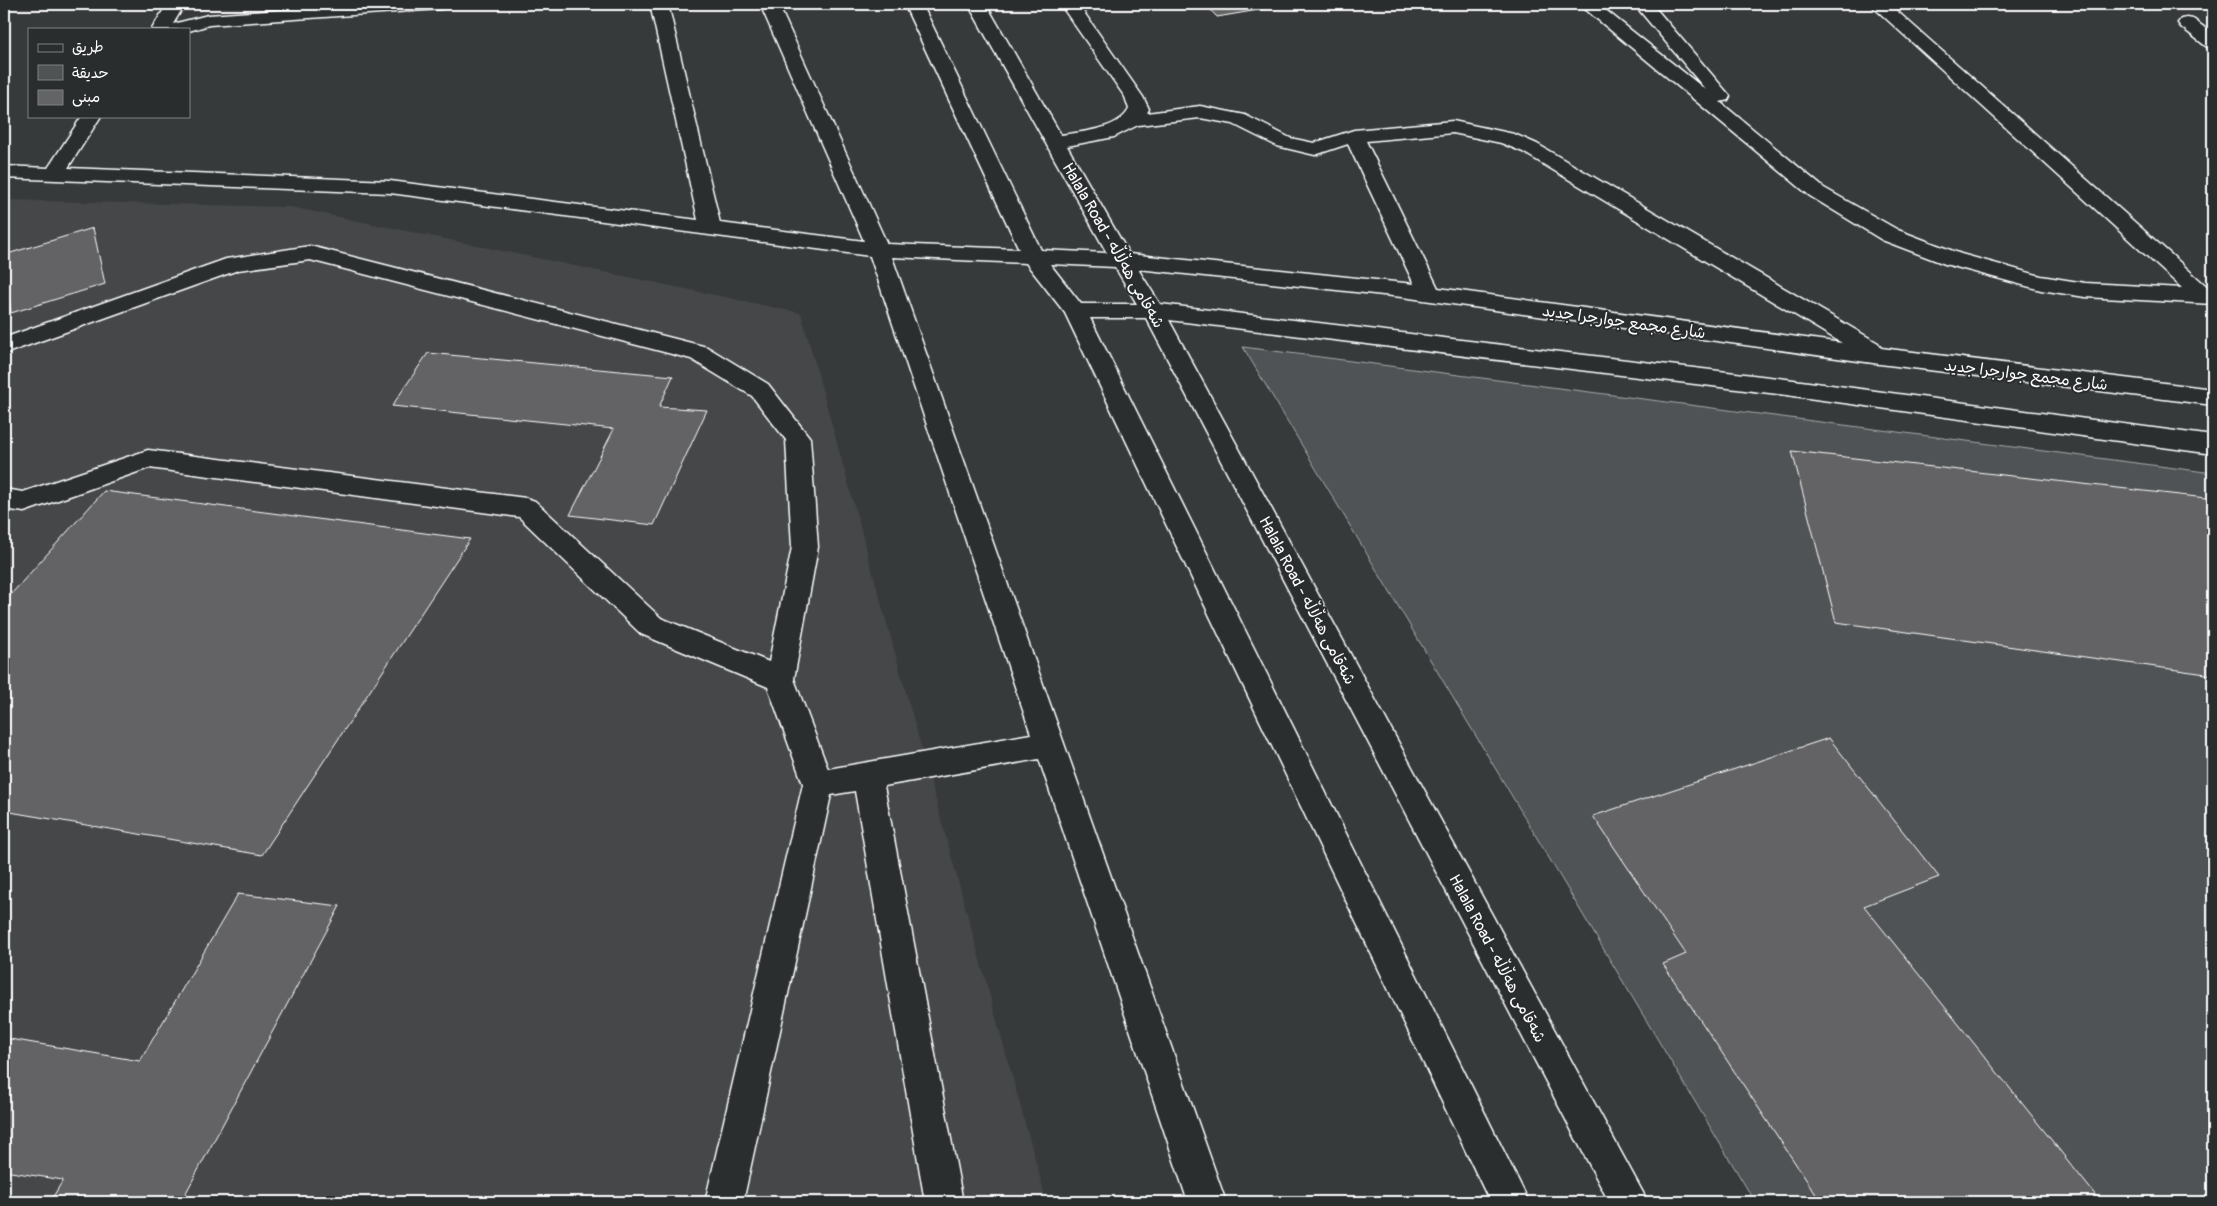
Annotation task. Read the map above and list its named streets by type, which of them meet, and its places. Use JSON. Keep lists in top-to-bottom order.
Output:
{
  "streets": {
    "street": ["Halala Road - شەقامی هەڵاڵە", "شارع مجمع جوارجرا جديد"]
  },
  "crossings": [
    ["Halala Road - شەقامی هەڵاڵە", "شارع مجمع جوارجرا جديد"]
  ],
  "legend": ["طريق", "حديقة", "مبنى"]
}
